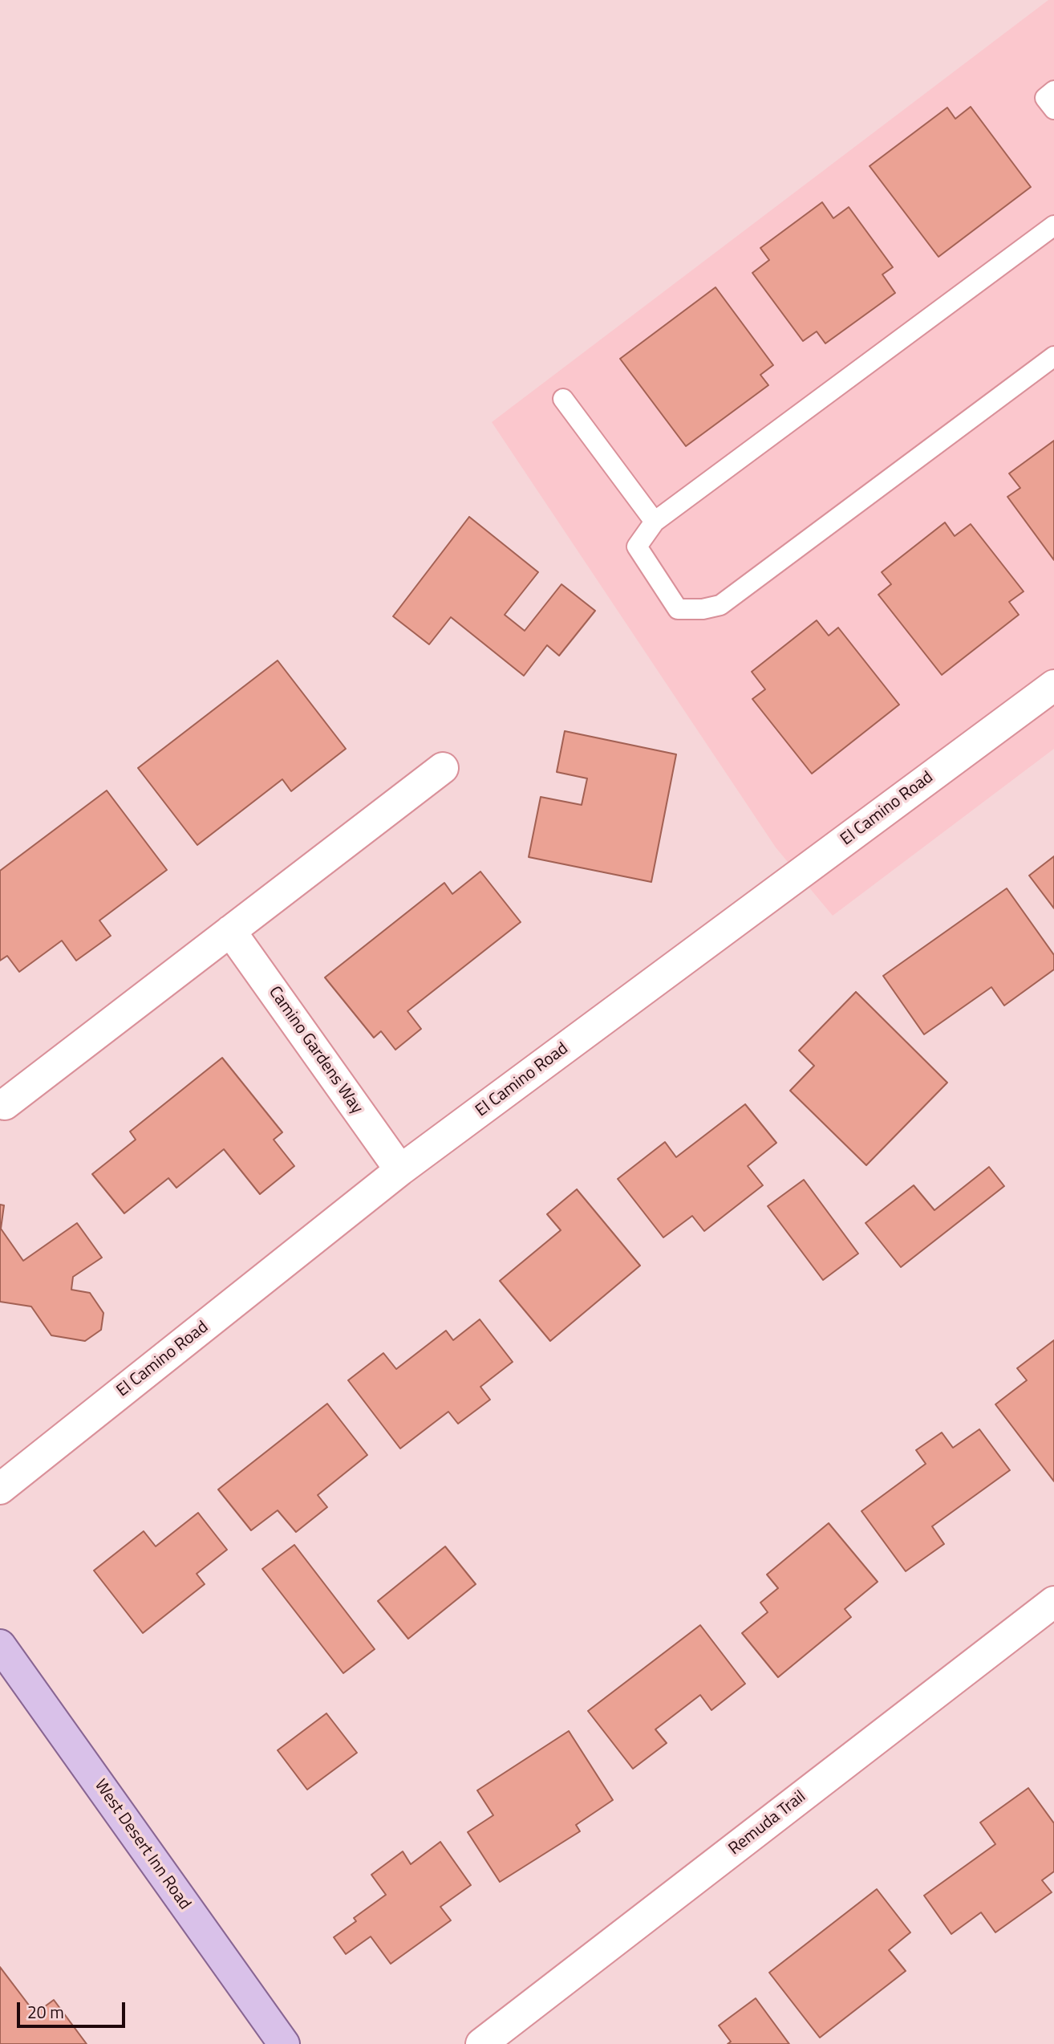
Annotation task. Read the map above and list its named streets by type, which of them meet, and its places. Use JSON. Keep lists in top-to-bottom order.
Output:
{
  "streets": {
    "main road": ["West Desert Inn Road"],
    "street": ["El Camino Road", "Camino Gardens Way", "Remuda Trail"]
  },
  "crossings": [
    ["El Camino Road", "Camino Gardens Way"]
  ],
  "scale_bar": "20 m"
}
